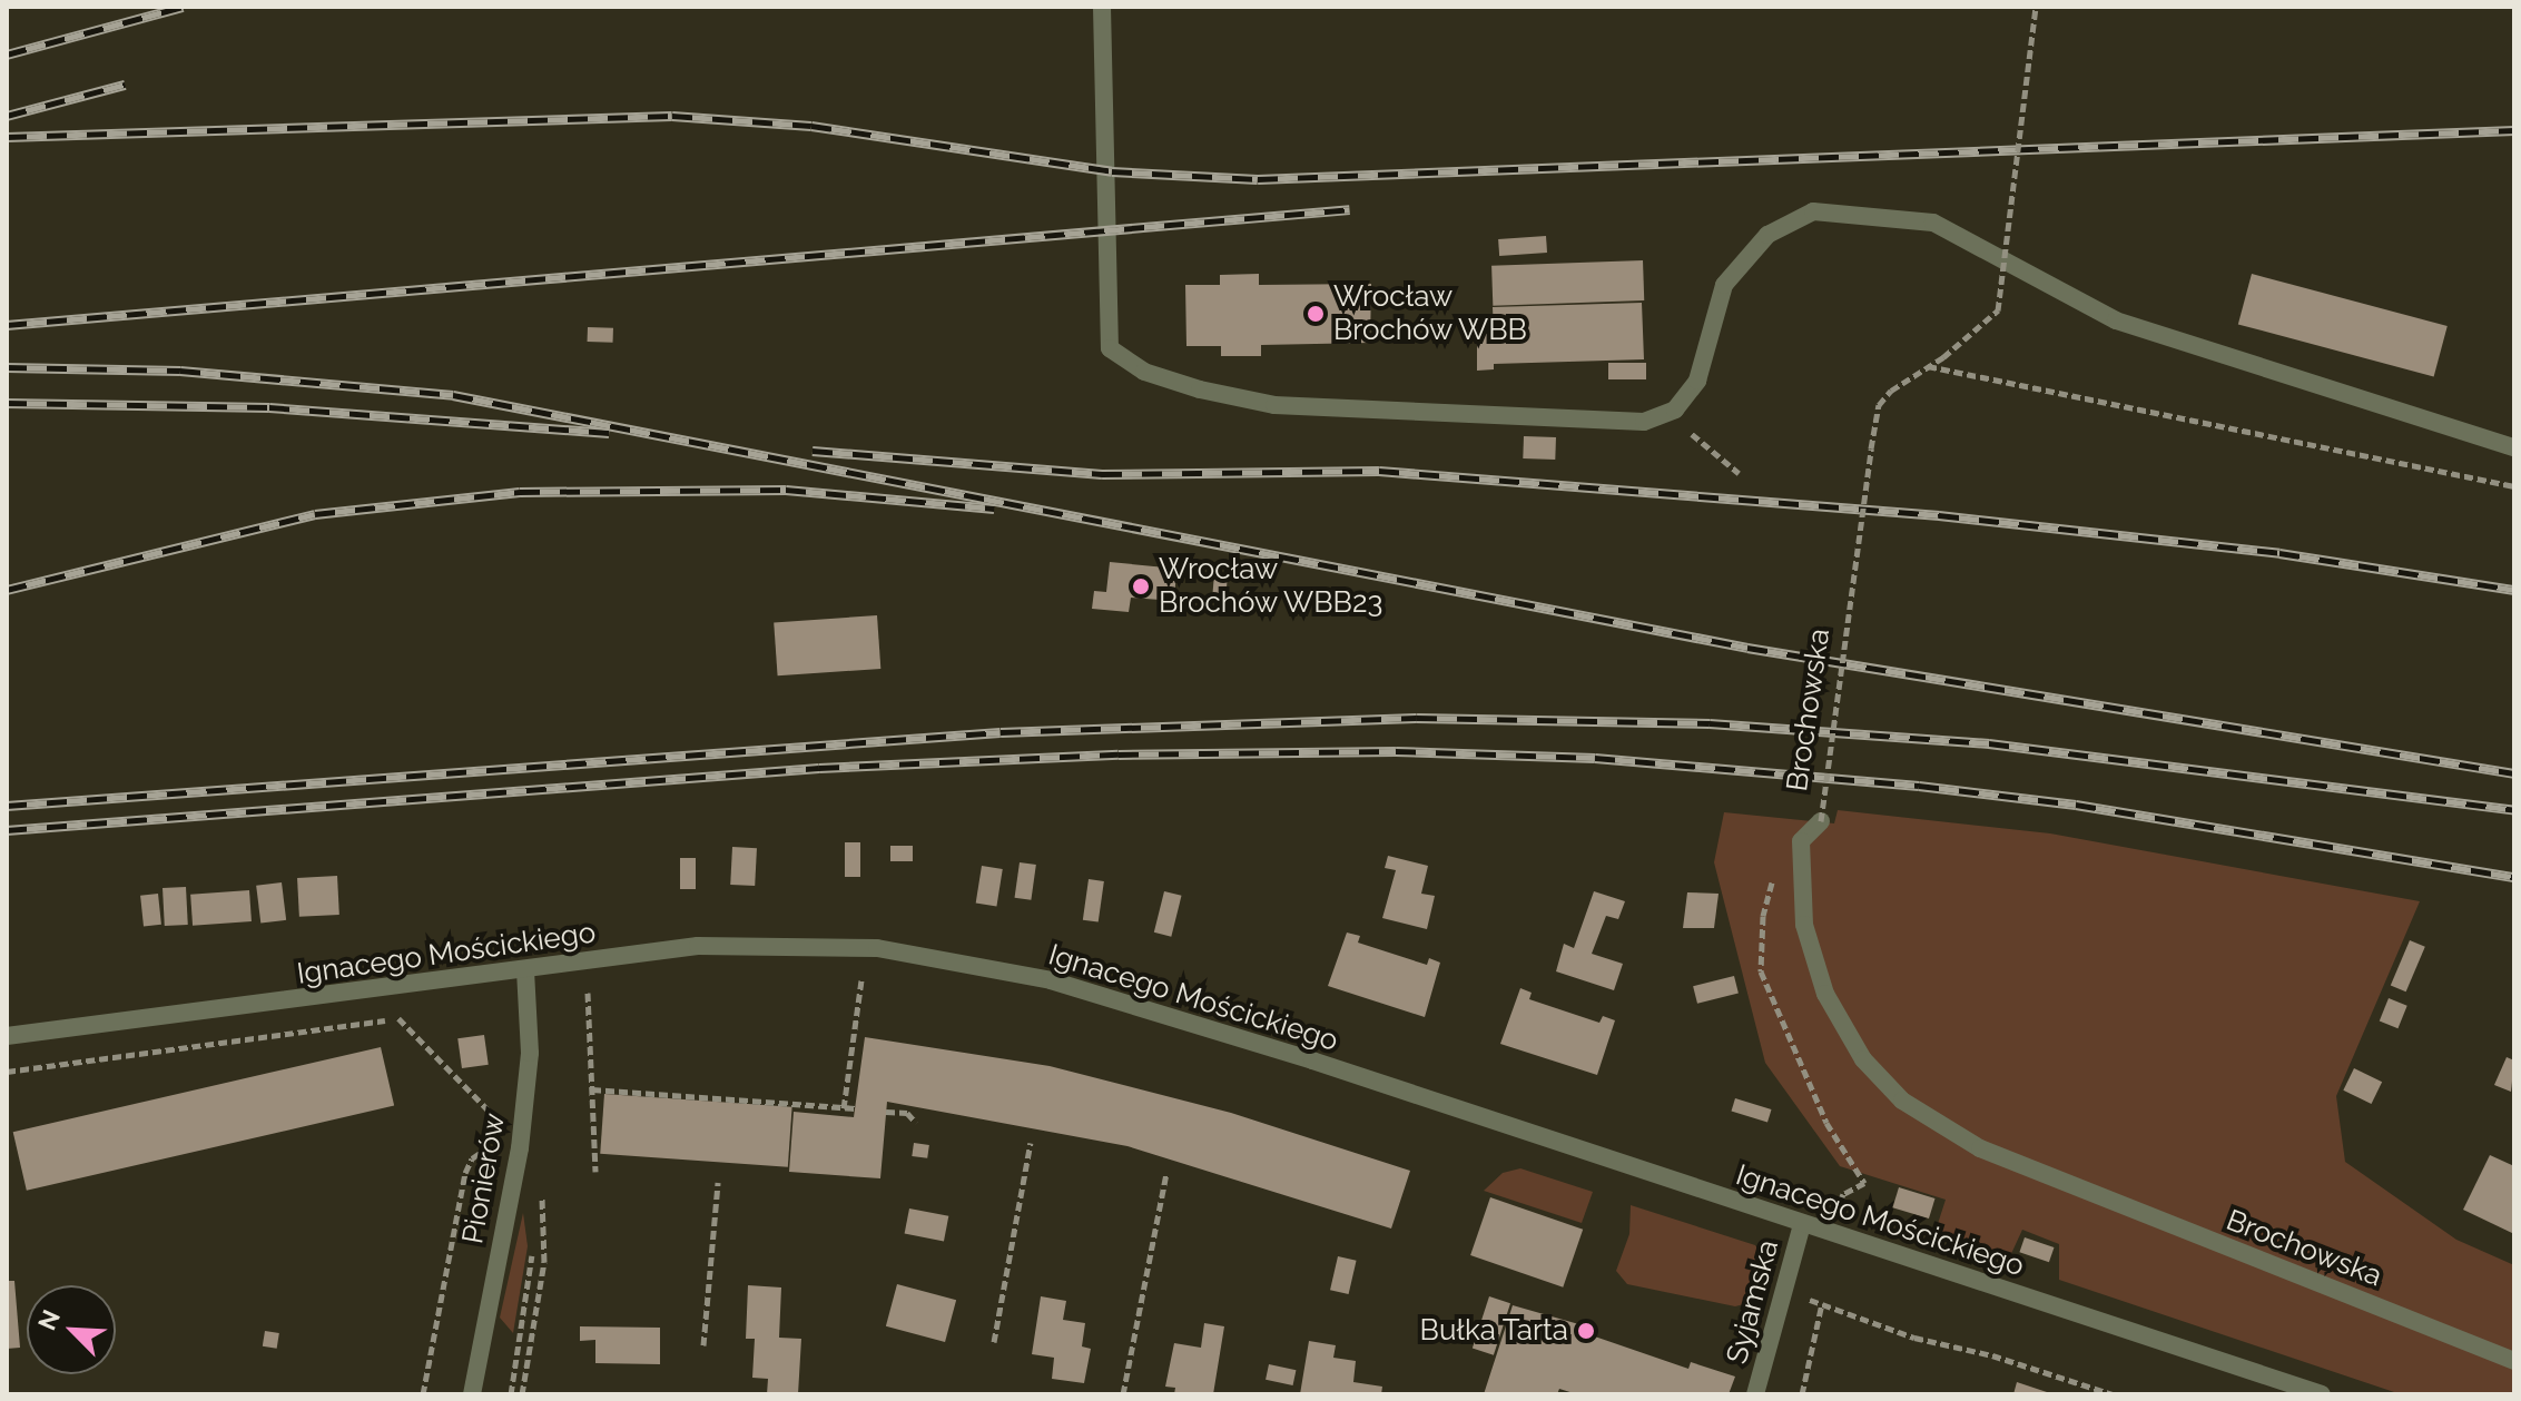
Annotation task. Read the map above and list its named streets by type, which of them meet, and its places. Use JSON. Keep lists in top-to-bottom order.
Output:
{
  "streets": {
    "street": [
      "Brochowska",
      "Ignacego Mościckiego",
      "Pionierów",
      "Syjamska"
    ]
  },
  "crossings": [
    ["Ignacego Mościckiego", "Pionierów"],
    ["Ignacego Mościckiego", "Syjamska"]
  ],
  "places": ["Wrocław Brochów WBB", "Wrocław Brochów WBB23", "Bułka Tarta"],
  "north": "top left"
}
